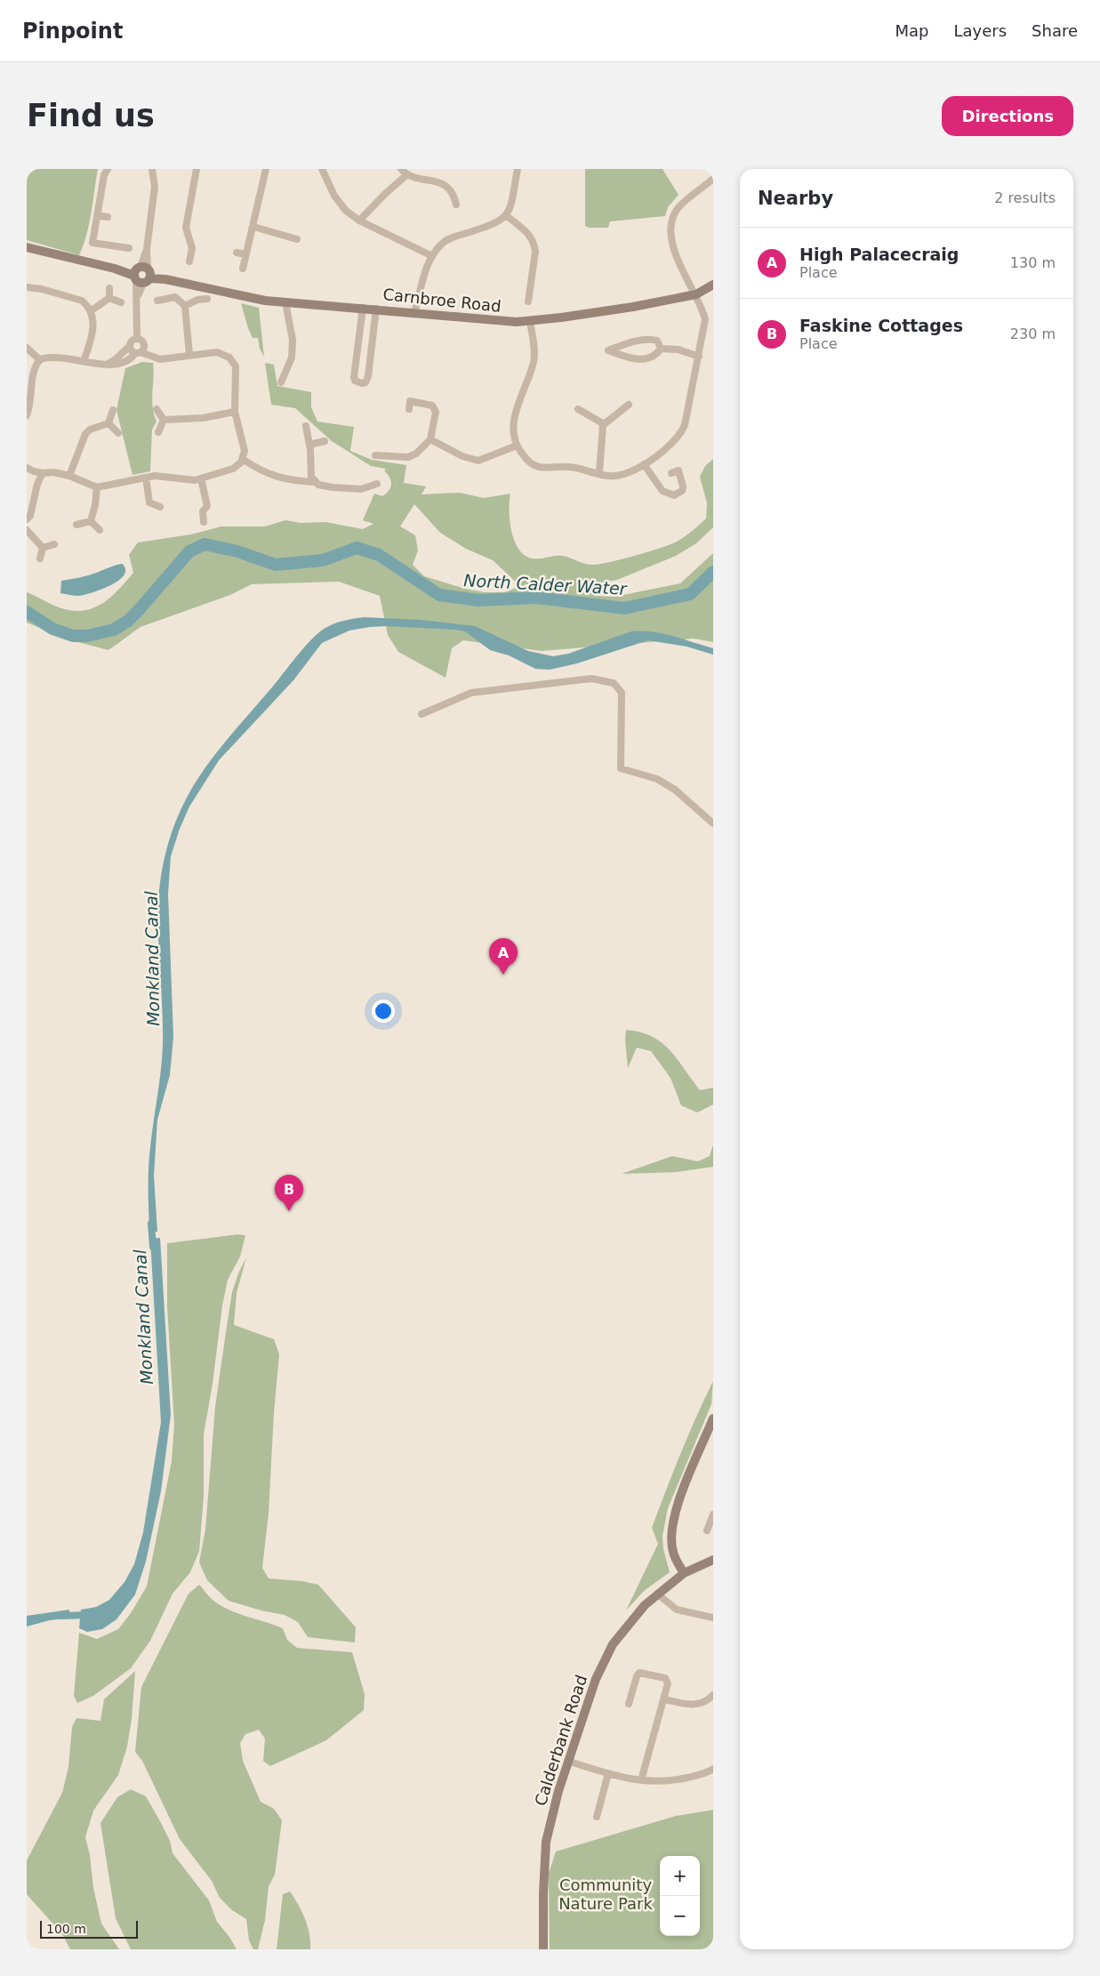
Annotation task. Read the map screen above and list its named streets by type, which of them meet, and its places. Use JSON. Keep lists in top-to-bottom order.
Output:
{
  "streets": {
    "street": ["Carnbroe Road", "Calderbank Road"]
  },
  "water": ["North Calder Water", "Monkland Canal"],
  "parks": ["Community Nature Park"],
  "scale_bar": "100 m",
  "page": {
    "header": "Pinpoint",
    "nav": ["Map", "Layers", "Share"],
    "buttons": "Directions",
    "title": "Find us",
    "heading": ["Nearby", "2 results"],
    "list": [
      {
        "mark": "A",
        "name": "High Palacecraig",
        "note": "Place",
        "value": "130 m"
      },
      {
        "mark": "B",
        "name": "Faskine Cottages",
        "note": "Place",
        "value": "230 m"
      }
    ],
    "pins": ["A", "B"],
    "map_buttons": ["+", "−"],
    "scale": "100 m"
  }
}
